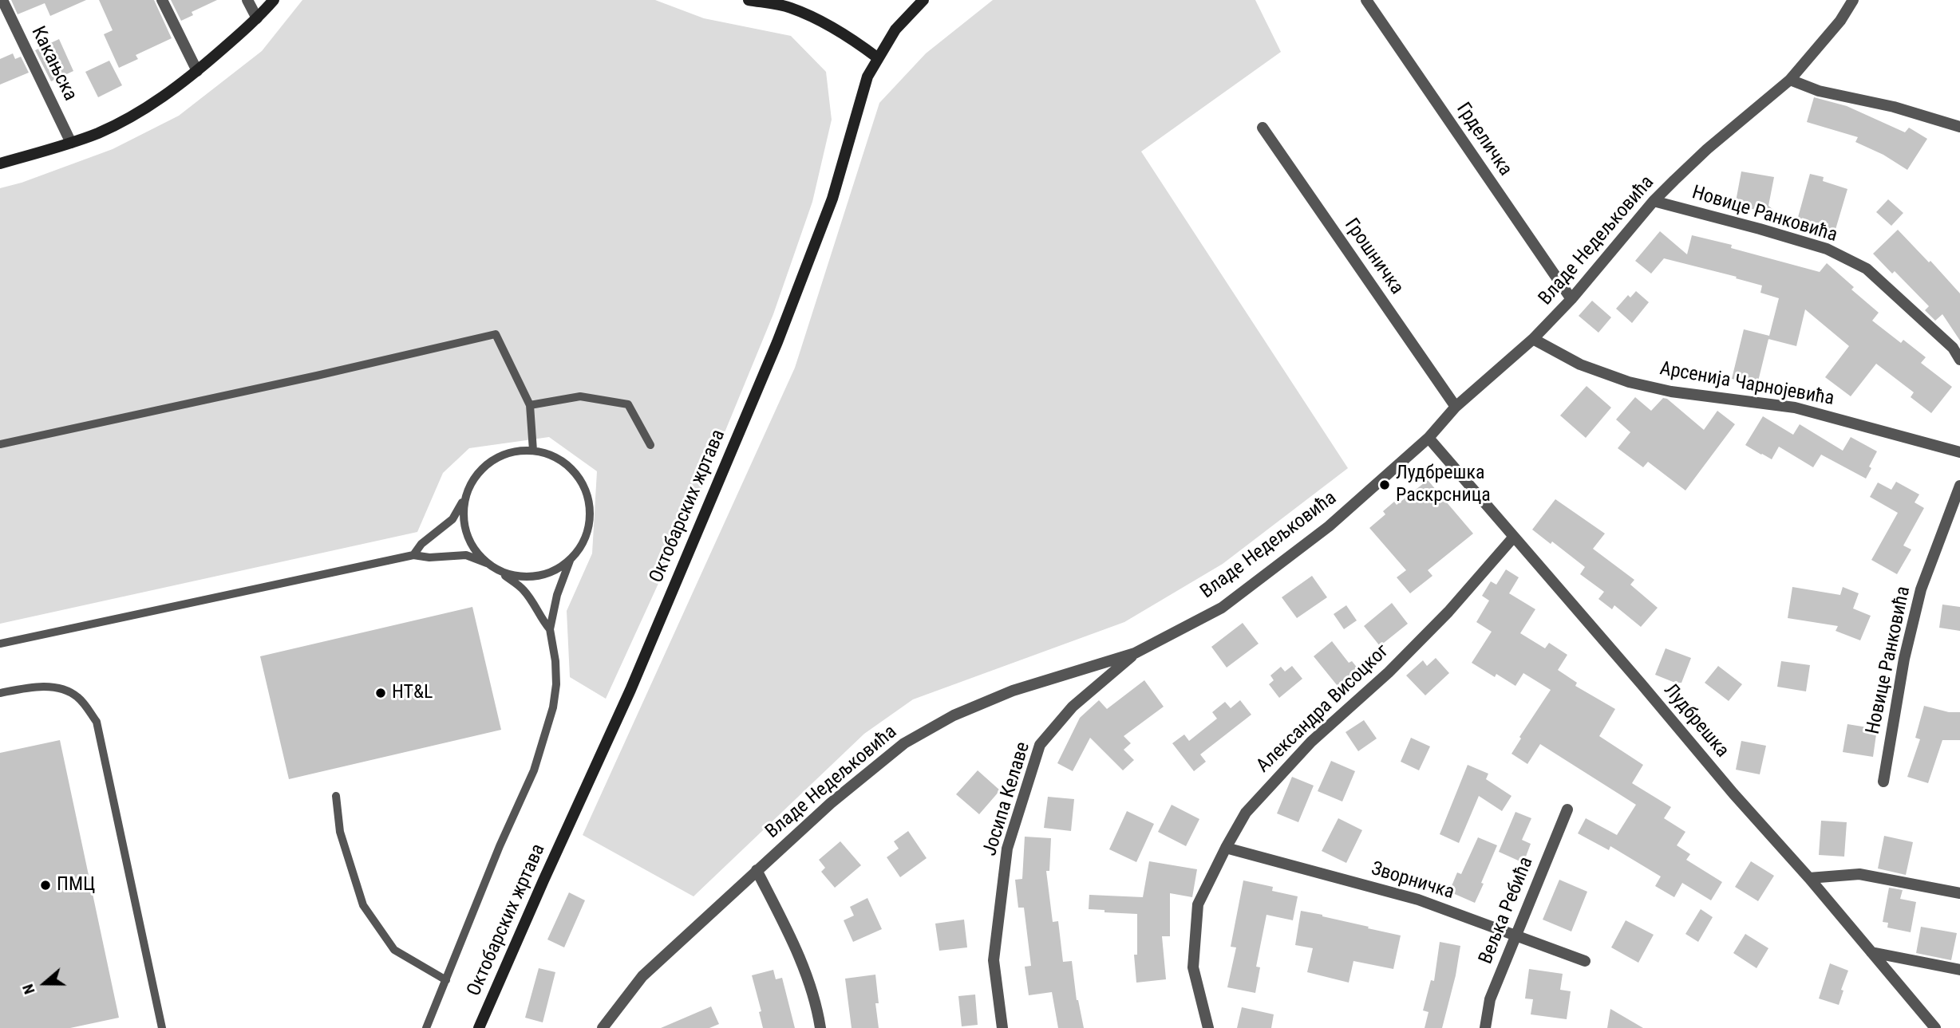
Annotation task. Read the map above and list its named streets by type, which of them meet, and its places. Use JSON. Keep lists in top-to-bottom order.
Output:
{
  "streets": {
    "street": [
      "Какањска",
      "Грделичка",
      "Новице Ранковића",
      "Владе Недељковића",
      "Грошничка",
      "Арсенија Чарнојевића",
      "Октобарских жртава",
      "Александра Висоцког",
      "Лудбрешка",
      "Јосипа Келаве",
      "Зворничка",
      "Вељка Ребића"
    ]
  },
  "crossings": [
    ["Грделичка", "Владе Недељковића"],
    ["Новице Ранковића", "Владе Недељковића"],
    ["Владе Недељковића", "Грошничка"],
    ["Владе Недељковића", "Арсенија Чарнојевића"],
    ["Владе Недељковића", "Лудбрешка"],
    ["Владе Недељковића", "Јосипа Келаве"],
    ["Александра Висоцког", "Лудбрешка"],
    ["Александра Висоцког", "Зворничка"],
    ["Зворничка", "Вељка Ребића"]
  ],
  "places": ["Лудбрешка Раскрсница", "HT&L", "ПМЦ"],
  "north": "left"
}
